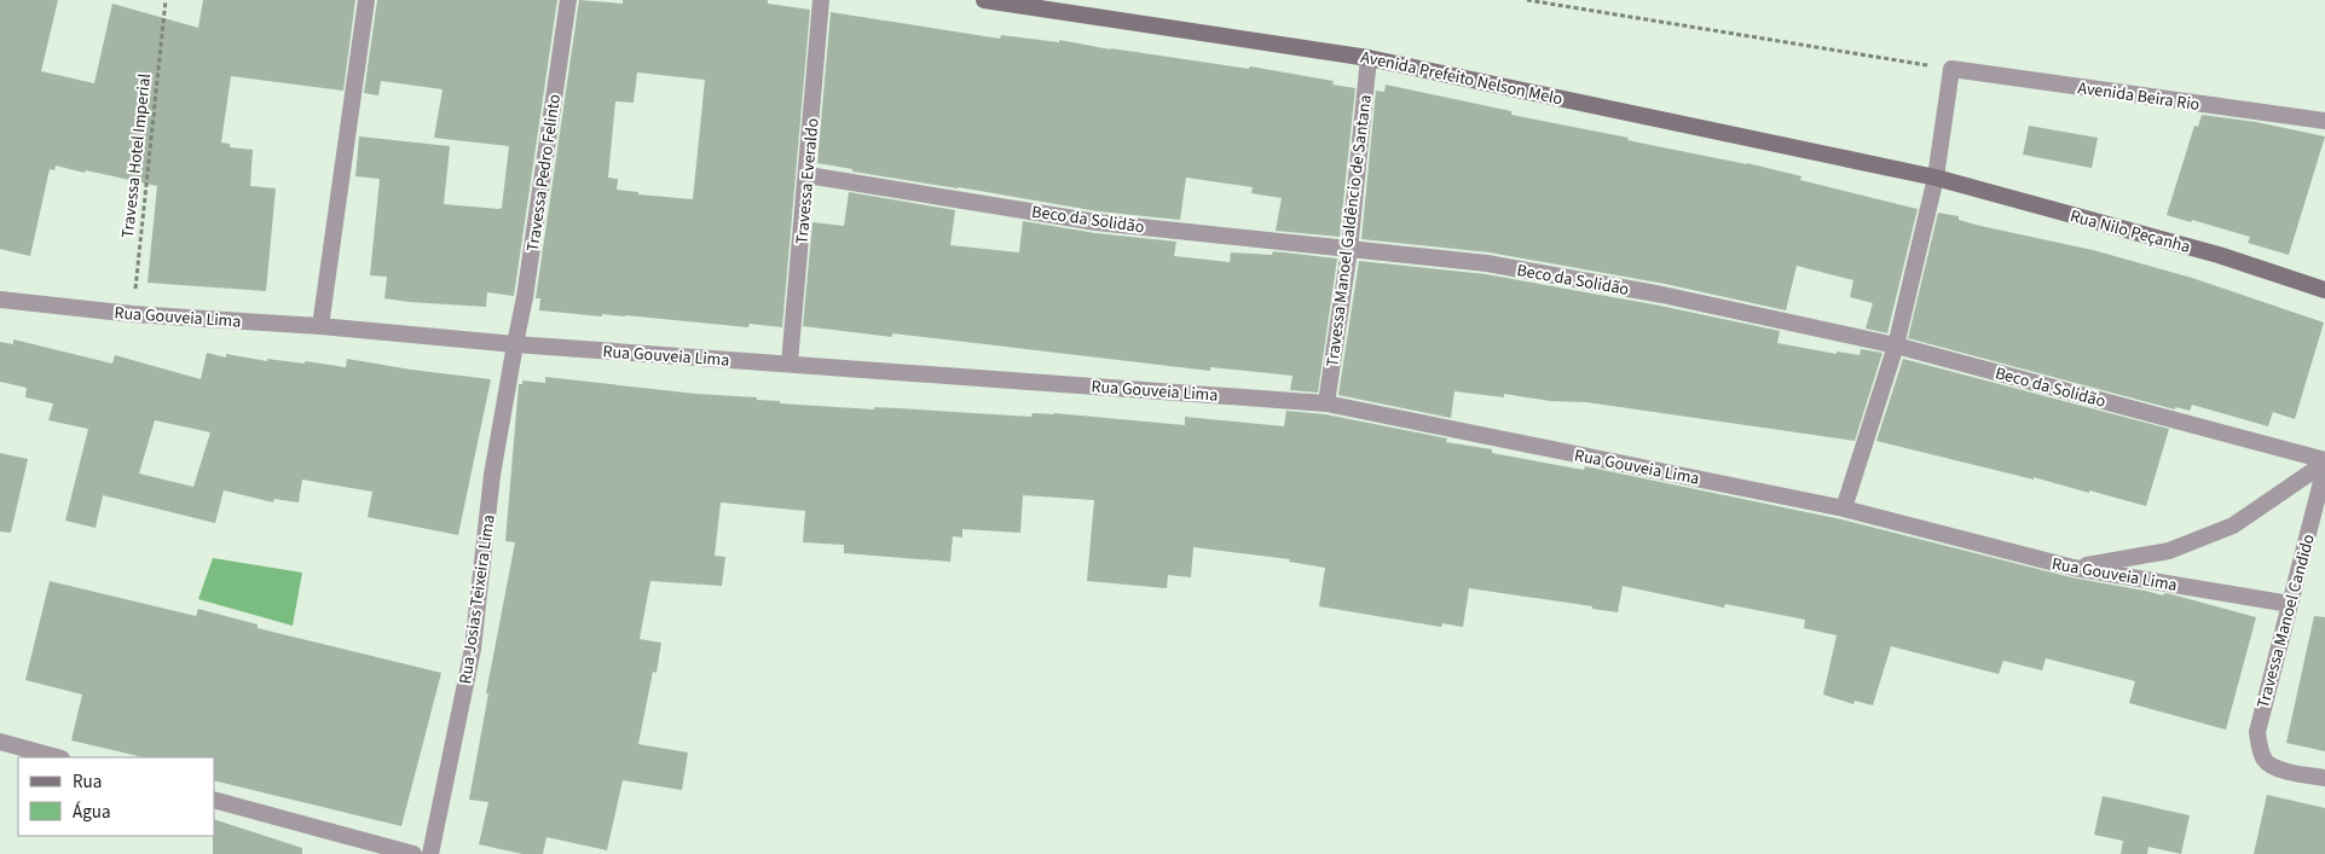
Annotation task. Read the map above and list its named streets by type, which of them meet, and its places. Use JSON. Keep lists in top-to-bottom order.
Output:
{
  "streets": {
    "main road": ["Avenida Prefeito Nelson Melo", "Rua Nilo Peçanha"],
    "street": [
      "Avenida Beira Rio",
      "Travessa Pedro Felinto",
      "Travessa Everaldo",
      "Beco da Solidão",
      "Travessa Manoel Galdêncio de Santana",
      "Rua Gouveia Lima",
      "Rua Josias Teixeira Lima",
      "Travessa Manoel Candido"
    ],
    "path": ["Travessa Hotel Imperial"]
  },
  "crossings": [
    ["Avenida Prefeito Nelson Melo", "Travessa Manoel Galdêncio de Santana"],
    ["Avenida Prefeito Nelson Melo", "Rua Nilo Peçanha"],
    ["Travessa Hotel Imperial", "Rua Gouveia Lima"],
    ["Travessa Pedro Felinto", "Rua Gouveia Lima"],
    ["Travessa Pedro Felinto", "Rua Josias Teixeira Lima"],
    ["Travessa Everaldo", "Beco da Solidão"],
    ["Travessa Everaldo", "Rua Gouveia Lima"],
    ["Beco da Solidão", "Travessa Manoel Galdêncio de Santana"],
    ["Travessa Manoel Galdêncio de Santana", "Rua Gouveia Lima"],
    ["Rua Gouveia Lima", "Rua Josias Teixeira Lima"],
    ["Rua Gouveia Lima", "Travessa Manoel Candido"]
  ],
  "legend": ["Rua", "Água"]
}
